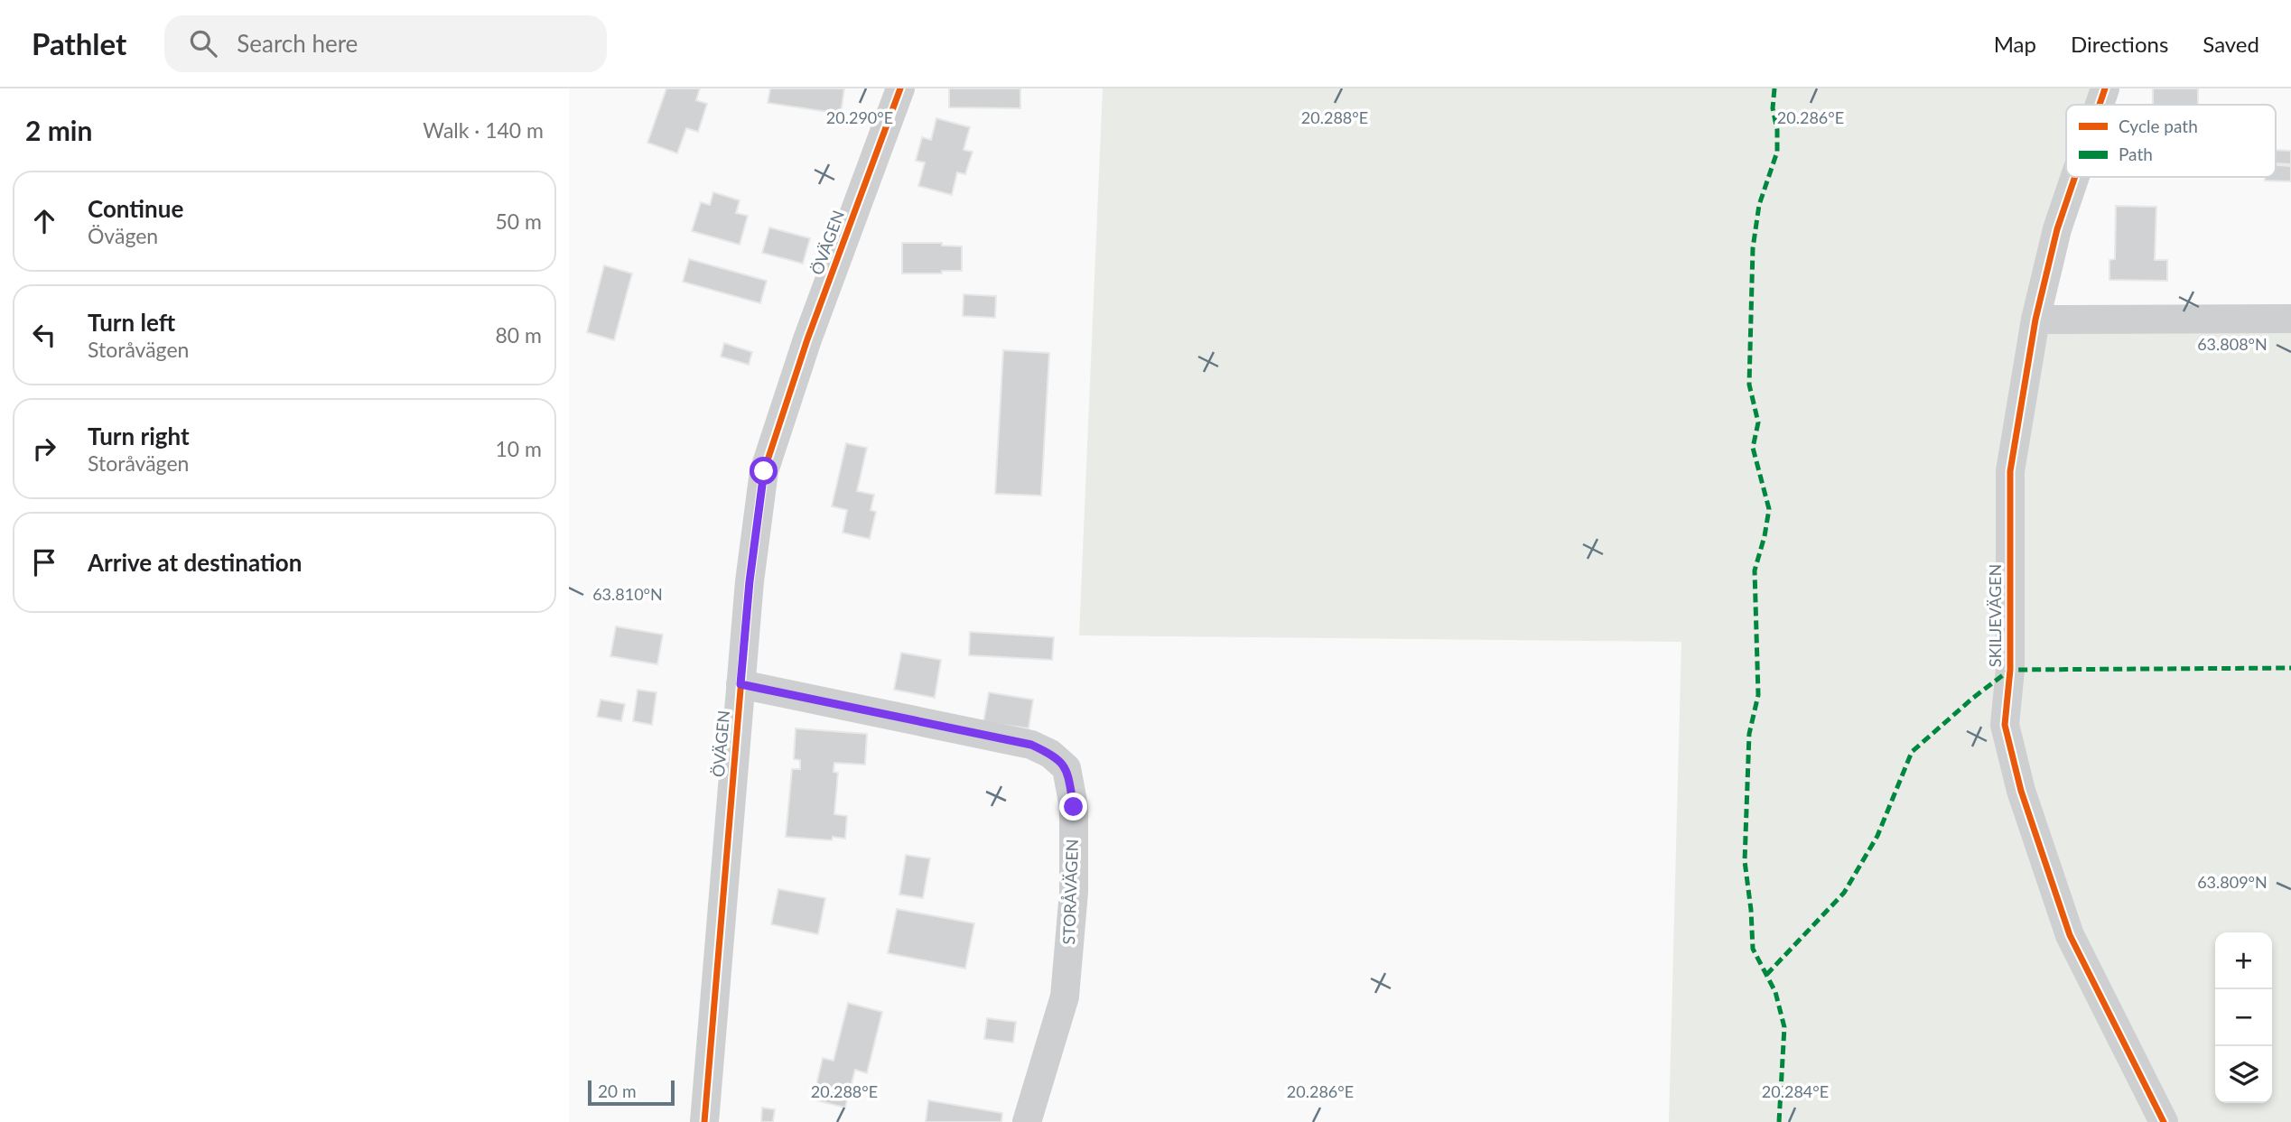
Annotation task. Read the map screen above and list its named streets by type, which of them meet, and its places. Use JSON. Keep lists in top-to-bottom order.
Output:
{
  "streets": {
    "street": ["ÖVÄGEN", "SKILJEVÄGEN", "STORÅVÄGEN"]
  },
  "crossings": [
    ["ÖVÄGEN", "STORÅVÄGEN"]
  ],
  "legend": ["Cycle path", "Path"],
  "scale_bar": "20 m",
  "page": {
    "header": "Pathlet",
    "search": "Search here",
    "nav": ["Map", "Directions", "Saved"],
    "heading": ["2 min", "Walk · 140 m"],
    "list": [
      ["Continue", "Övägen", "50 m"],
      ["Turn left", "Storåvägen", "80 m"],
      ["Turn right", "Storåvägen", "10 m"],
      "Arrive at destination"
    ],
    "map_buttons": ["+", "−"],
    "scale": "20 m"
  },
  "coordinates": [
    "20.290°E",
    "20.288°E",
    "20.286°E",
    "63.808°N",
    "63.810°N",
    "63.809°N",
    "20.284°E"
  ]
}
